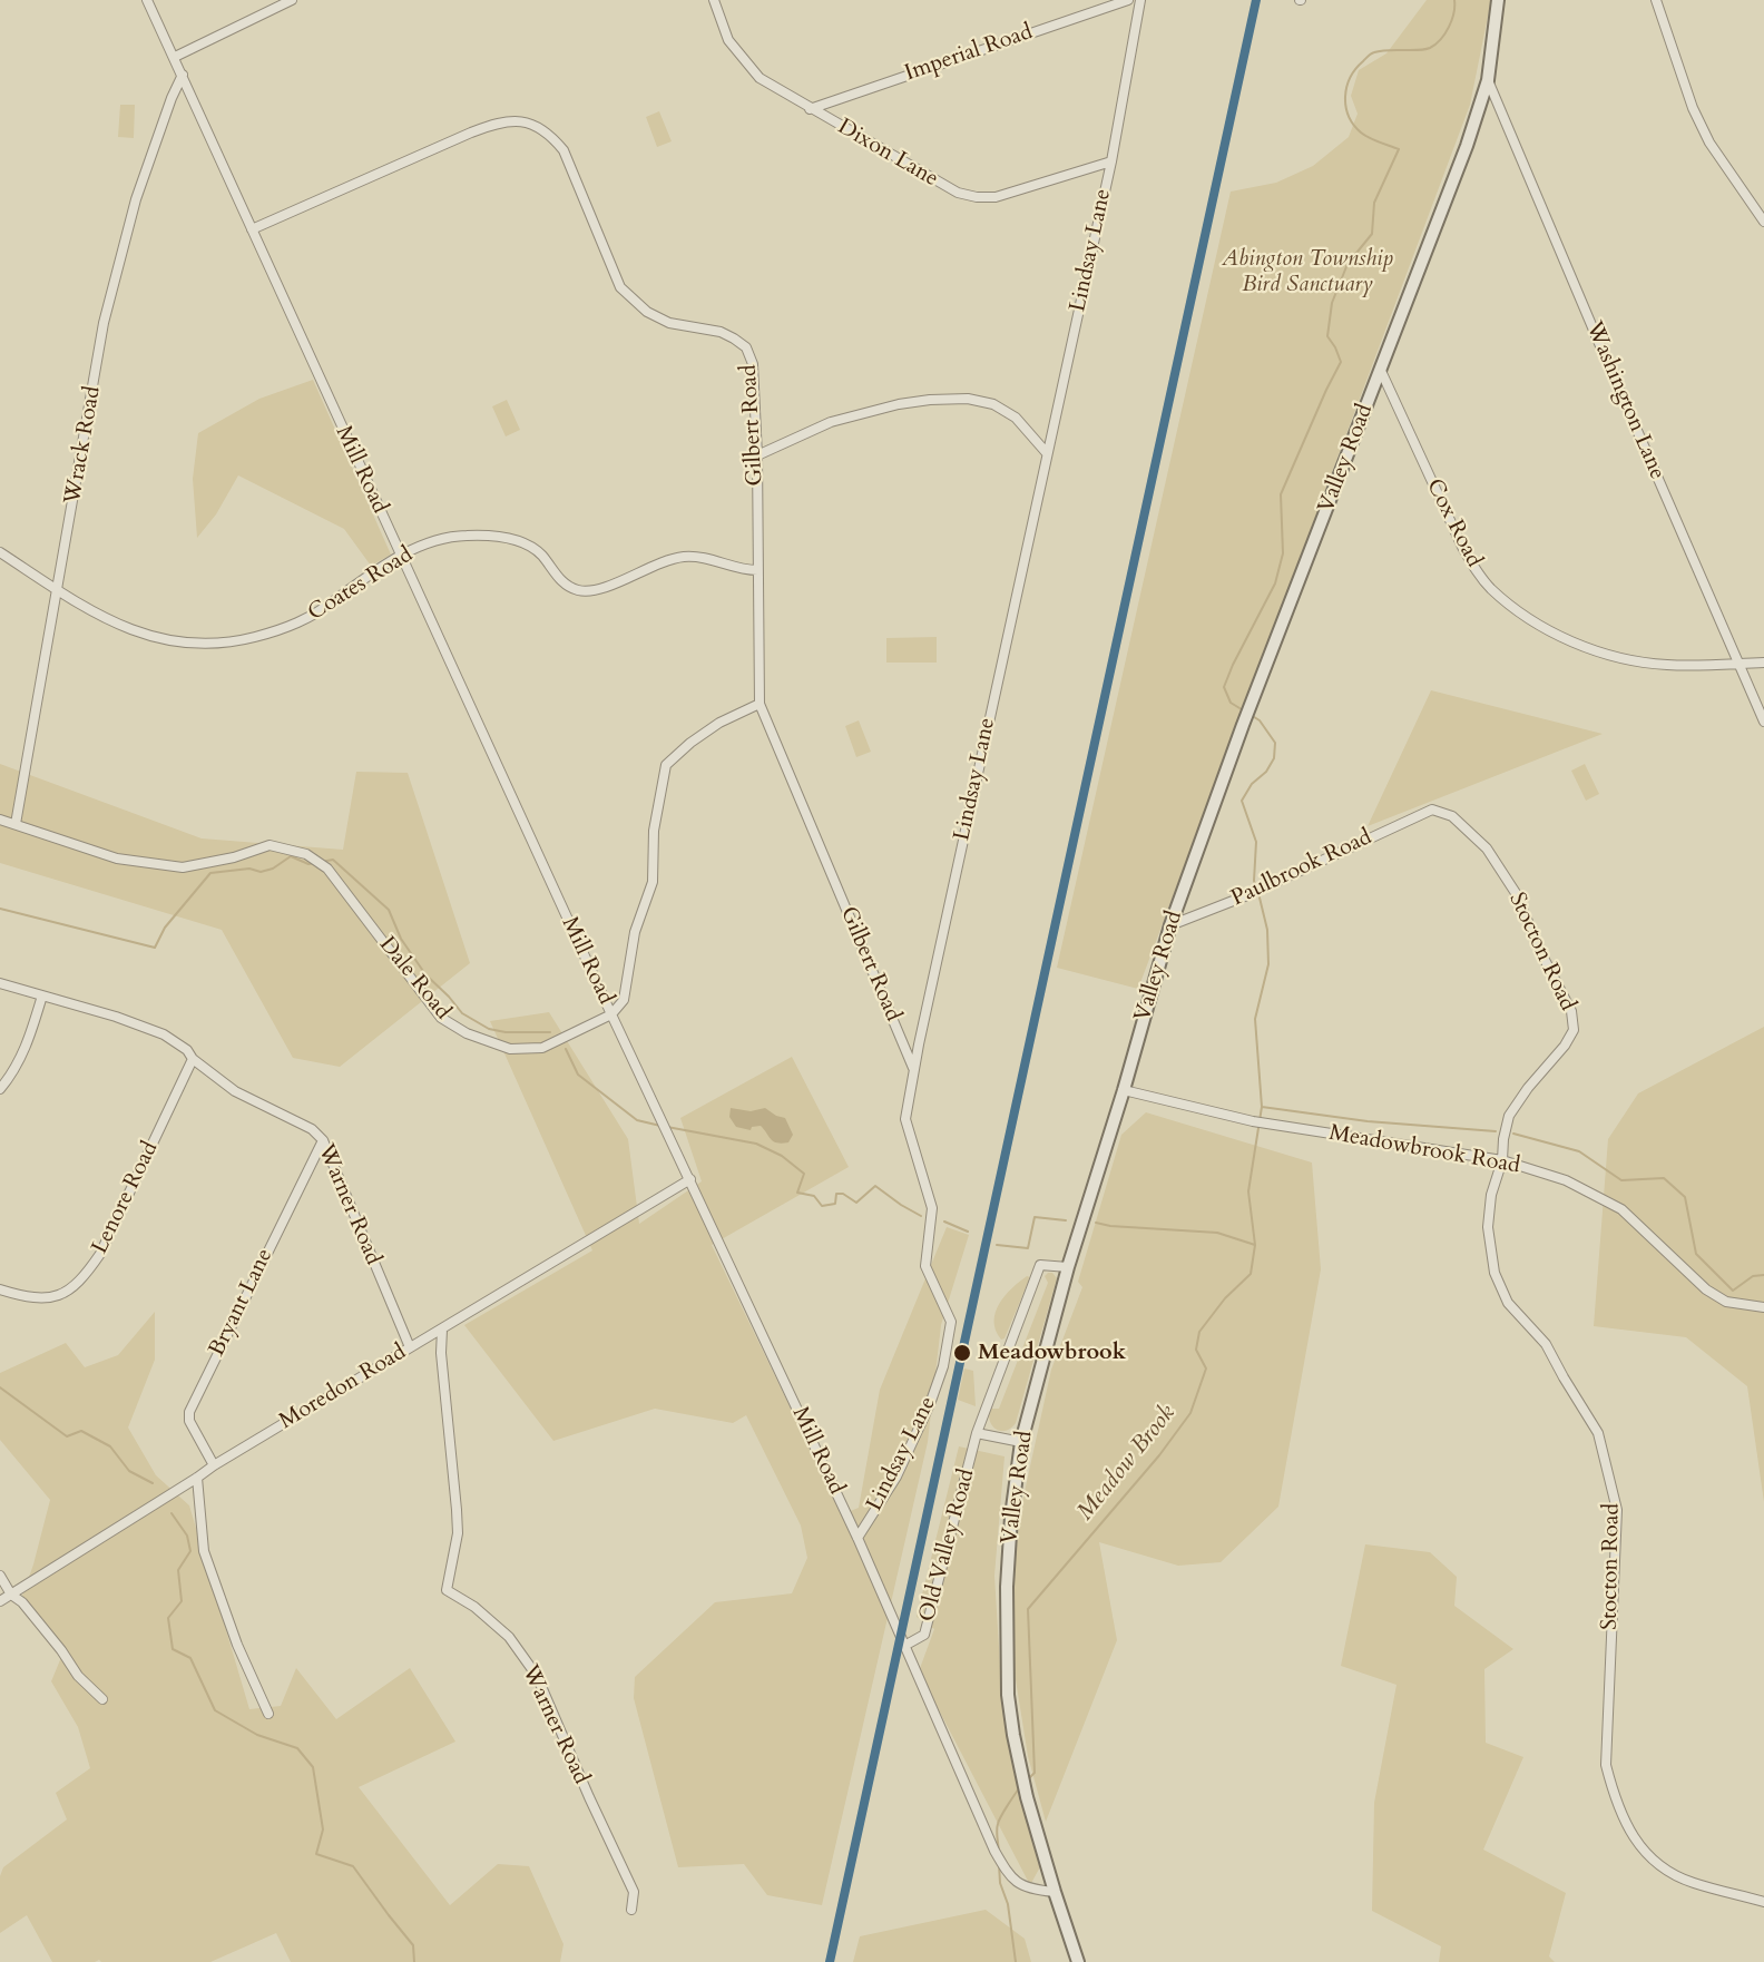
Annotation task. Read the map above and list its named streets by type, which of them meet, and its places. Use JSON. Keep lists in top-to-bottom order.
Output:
{
  "streets": {
    "main road": ["Valley Road"],
    "street": [
      "Imperial Road",
      "Dixon Lane",
      "Lindsay Lane",
      "Washington Lane",
      "Gilbert Road",
      "Wrack Road",
      "Mill Road",
      "Cox Road",
      "Coates Road",
      "Paulbrook Road",
      "Stocton Road",
      "Dale Road",
      "Meadowbrook Road",
      "Lenore Road",
      "Warner Road",
      "Bryant Lane",
      "Moredon Road",
      "Old Valley Road"
    ]
  },
  "crossings": [
    ["Imperial Road", "Dixon Lane"],
    ["Dixon Lane", "Lindsay Lane"],
    ["Lindsay Lane", "Gilbert Road"],
    ["Lindsay Lane", "Mill Road"],
    ["Washington Lane", "Valley Road"],
    ["Washington Lane", "Cox Road"],
    ["Gilbert Road", "Mill Road"],
    ["Gilbert Road", "Coates Road"],
    ["Wrack Road", "Mill Road"],
    ["Wrack Road", "Coates Road"],
    ["Wrack Road", "Dale Road"],
    ["Valley Road", "Mill Road"],
    ["Valley Road", "Cox Road"],
    ["Valley Road", "Paulbrook Road"],
    ["Valley Road", "Meadowbrook Road"],
    ["Valley Road", "Old Valley Road"],
    ["Mill Road", "Coates Road"],
    ["Mill Road", "Dale Road"],
    ["Mill Road", "Moredon Road"],
    ["Mill Road", "Old Valley Road"],
    ["Paulbrook Road", "Stocton Road"],
    ["Stocton Road", "Meadowbrook Road"],
    ["Lenore Road", "Warner Road"],
    ["Warner Road", "Bryant Lane"],
    ["Warner Road", "Moredon Road"],
    ["Bryant Lane", "Moredon Road"]
  ],
  "water": ["Meadow Brook"],
  "parks": ["Abington Township Bird Sanctuary"],
  "places": ["Meadowbrook"]
}
